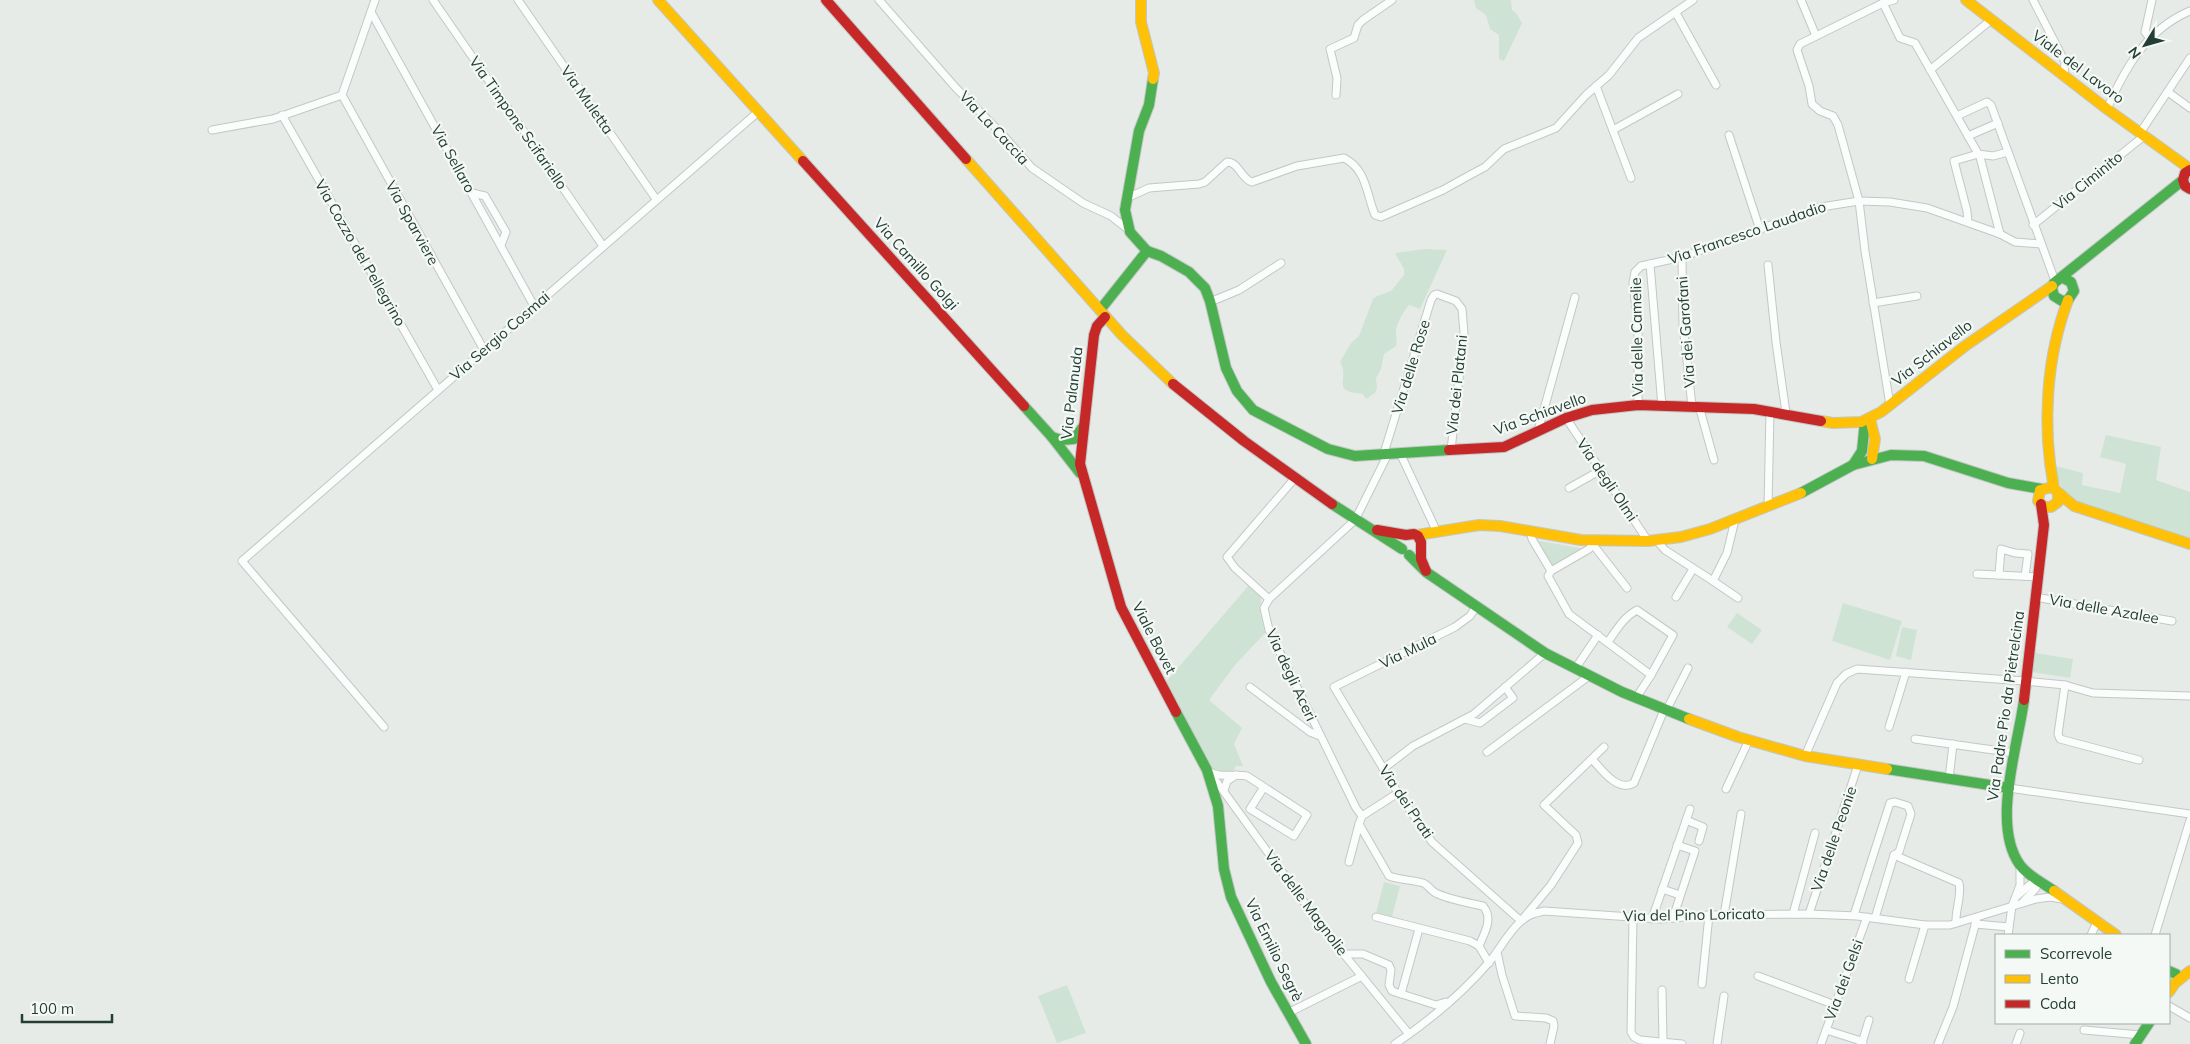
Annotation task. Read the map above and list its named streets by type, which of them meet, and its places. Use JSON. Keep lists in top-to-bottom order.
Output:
{
  "streets": {
    "street": [
      "Viale del Lavoro",
      "Via Muletta",
      "Via Timpone Scifariello",
      "Via La Caccia",
      "Via Sellaro",
      "Via Ciminito",
      "Via Sparviere",
      "Via Francesco Laudadio",
      "Via Cozzo del Pellegrino",
      "Via Camillo Golgi",
      "Via dei Garofani",
      "Via Sergio Cosmai",
      "Via delle Camelie",
      "Via Schiavello",
      "Via delle Rose",
      "Via dei Platani",
      "Via Palanuda",
      "Via degli Olmi",
      "Via delle Azalee",
      "Viale Bovet",
      "Via Mula",
      "Via degli Aceri",
      "Via Padre Pio da Pietrelcina",
      "Via dei Prati",
      "Via delle Peonie",
      "Via delle Magnolie",
      "Via del Pino Loricato",
      "Via Emilio Segrè",
      "Via dei Gelsi"
    ]
  },
  "crossings": [
    ["Viale del Lavoro", "Via Ciminito"],
    ["Via Muletta", "Via Sergio Cosmai"],
    ["Via Timpone Scifariello", "Via Sergio Cosmai"],
    ["Via Sellaro", "Via Sergio Cosmai"],
    ["Via Sparviere", "Via Sergio Cosmai"],
    ["Via Francesco Laudadio", "Via dei Garofani"],
    ["Via Francesco Laudadio", "Via delle Camelie"],
    ["Via Cozzo del Pellegrino", "Via Sergio Cosmai"],
    ["Via Camillo Golgi", "Via Sergio Cosmai"],
    ["Via Camillo Golgi", "Via Palanuda"],
    ["Via Camillo Golgi", "Viale Bovet"],
    ["Via dei Garofani", "Via Schiavello"],
    ["Via delle Camelie", "Via Schiavello"],
    ["Via Schiavello", "Via delle Rose"],
    ["Via Schiavello", "Via dei Platani"],
    ["Via Schiavello", "Via Palanuda"],
    ["Via Schiavello", "Via degli Olmi"],
    ["Via delle Rose", "Via dei Platani"],
    ["Via Palanuda", "Viale Bovet"],
    ["Via delle Azalee", "Via Padre Pio da Pietrelcina"],
    ["Viale Bovet", "Via delle Magnolie"],
    ["Viale Bovet", "Via Emilio Segrè"],
    ["Via Mula", "Via dei Prati"],
    ["Via Padre Pio da Pietrelcina", "Via del Pino Loricato"],
    ["Via dei Prati", "Via del Pino Loricato"],
    ["Via delle Peonie", "Via del Pino Loricato"],
    ["Via delle Magnolie", "Via del Pino Loricato"],
    ["Via del Pino Loricato", "Via dei Gelsi"]
  ],
  "legend": ["Scorrevole", "Lento", "Coda"],
  "scale_bar": "100 m",
  "north": "bottom left"
}
